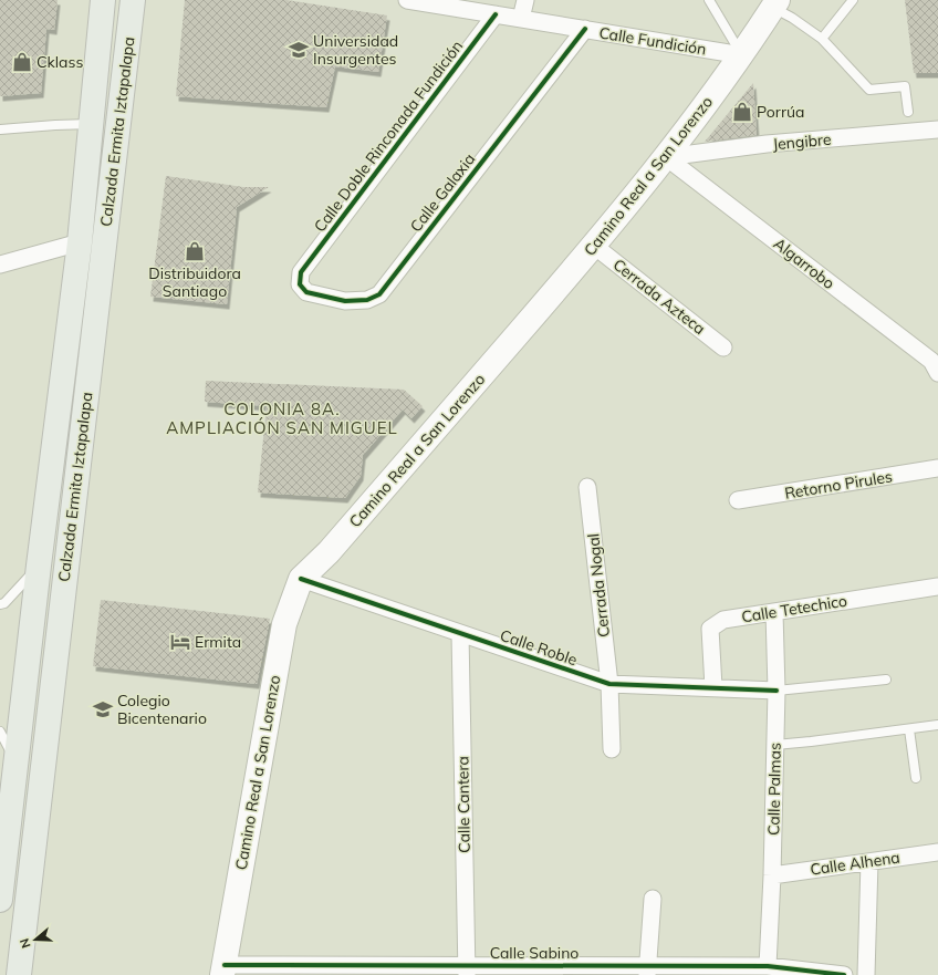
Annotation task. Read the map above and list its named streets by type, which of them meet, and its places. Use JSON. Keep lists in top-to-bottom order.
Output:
{
  "streets": {
    "main road": ["Calzada Ermita Iztapalapa", "Camino Real a San Lorenzo"],
    "street": [
      "Calle Fundición",
      "Calle Doble Rinconada Fundición",
      "Jengibre",
      "Calle Galaxia",
      "Algarrobo",
      "Cerrada Azteca",
      "Retorno Pirules",
      "Cerrada Nogal",
      "Calle Tetechico",
      "Calle Roble",
      "Calle Palmas",
      "Calle Cantera",
      "Calle Alhena",
      "Calle Sabino"
    ]
  },
  "crossings": [
    ["Calle Fundición", "Calle Doble Rinconada Fundición"],
    ["Calle Fundición", "Camino Real a San Lorenzo"],
    ["Calle Fundición", "Calle Galaxia"],
    ["Calle Doble Rinconada Fundición", "Calle Galaxia"],
    ["Jengibre", "Camino Real a San Lorenzo"],
    ["Jengibre", "Algarrobo"],
    ["Camino Real a San Lorenzo", "Algarrobo"],
    ["Camino Real a San Lorenzo", "Cerrada Azteca"],
    ["Camino Real a San Lorenzo", "Calle Roble"],
    ["Camino Real a San Lorenzo", "Calle Sabino"],
    ["Cerrada Nogal", "Calle Roble"],
    ["Calle Tetechico", "Calle Roble"],
    ["Calle Tetechico", "Calle Palmas"],
    ["Calle Roble", "Calle Palmas"],
    ["Calle Roble", "Calle Cantera"],
    ["Calle Palmas", "Calle Alhena"],
    ["Calle Palmas", "Calle Sabino"],
    ["Calle Cantera", "Calle Sabino"]
  ],
  "districts": ["COLONIA 8A. AMPLIACIÓN SAN MIGUEL"],
  "places": {
    "school or university": ["Universidad Insurgentes", "Colegio Bicentenario"],
    "shop": ["Cklass", "Porrúa", "Distribuidora Santiago"],
    "hotel": ["Ermita"]
  },
  "north": "left"
}
